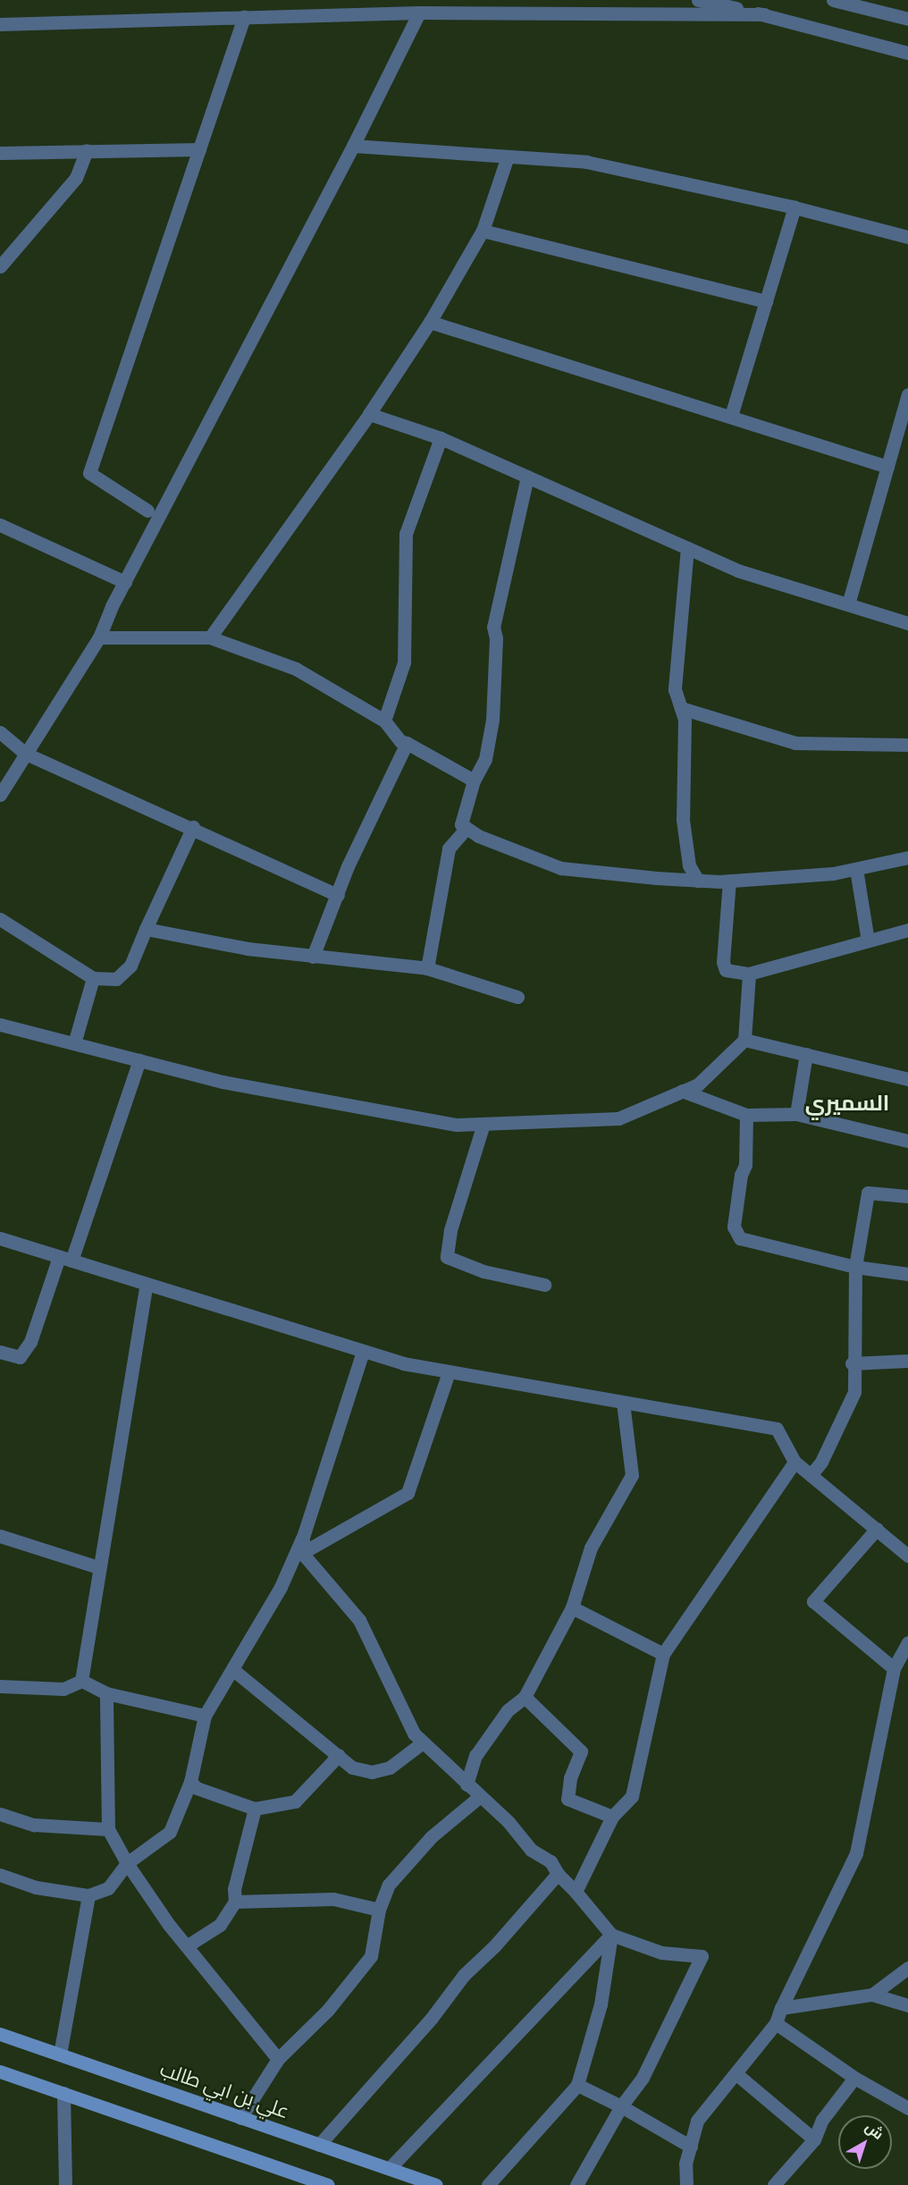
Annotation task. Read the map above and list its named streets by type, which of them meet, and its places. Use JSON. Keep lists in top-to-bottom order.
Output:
{
  "streets": {
    "main road": ["علي بن ابي طالب"]
  },
  "districts": ["السميري"],
  "north": "top right"
}
